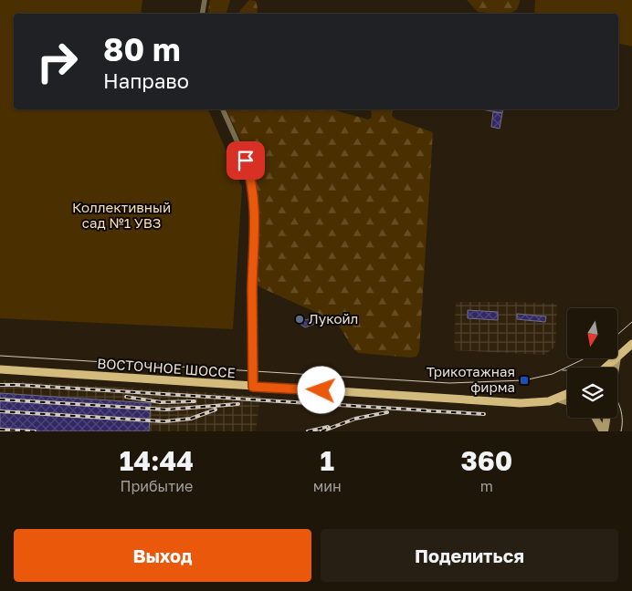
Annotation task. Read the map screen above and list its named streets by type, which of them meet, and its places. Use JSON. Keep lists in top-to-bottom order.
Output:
{
  "streets": {
    "main road": ["ВОСТОЧНОЕ ШОССЕ"]
  },
  "parks": ["Коллективный сад №1 УВЗ"],
  "places": {
    "other": ["Лукойл"],
    "transit": ["Трикотажная фирма"]
  },
  "north": "bottom",
  "page": {
    "turn": ["80 m", "Направо"],
    "eta": [
      "14:44",
      "Прибытие",
      "1",
      "мин",
      "360",
      "m"
    ],
    "buttons": ["Выход", "Поделиться"]
  }
}
